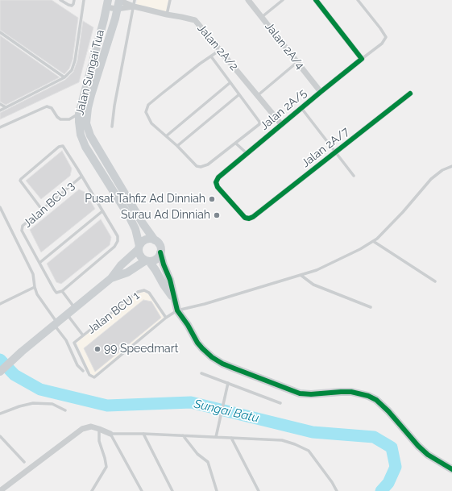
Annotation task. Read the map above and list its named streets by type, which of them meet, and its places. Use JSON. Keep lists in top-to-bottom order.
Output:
{
  "streets": {
    "main road": ["Jalan Sungai Tua"],
    "street": [
      "Jalan 2A/4",
      "Jalan 2A/2",
      "Jalan 2A/5",
      "Jalan 2A/7"
    ],
    "lane": ["Jalan BCU 3", "Jalan BCU 1"]
  },
  "crossings": [
    ["Jalan 2A/4", "Jalan 2A/5"],
    ["Jalan 2A/2", "Jalan Sungai Tua"],
    ["Jalan 2A/2", "Jalan 2A/5"],
    ["Jalan 2A/5", "Jalan 2A/7"]
  ],
  "water": ["Sungai Batu"],
  "places": ["Pusat Tahfiz Ad Dinniah", "Surau Ad Dinniah", "99 Speedmart"]
}
